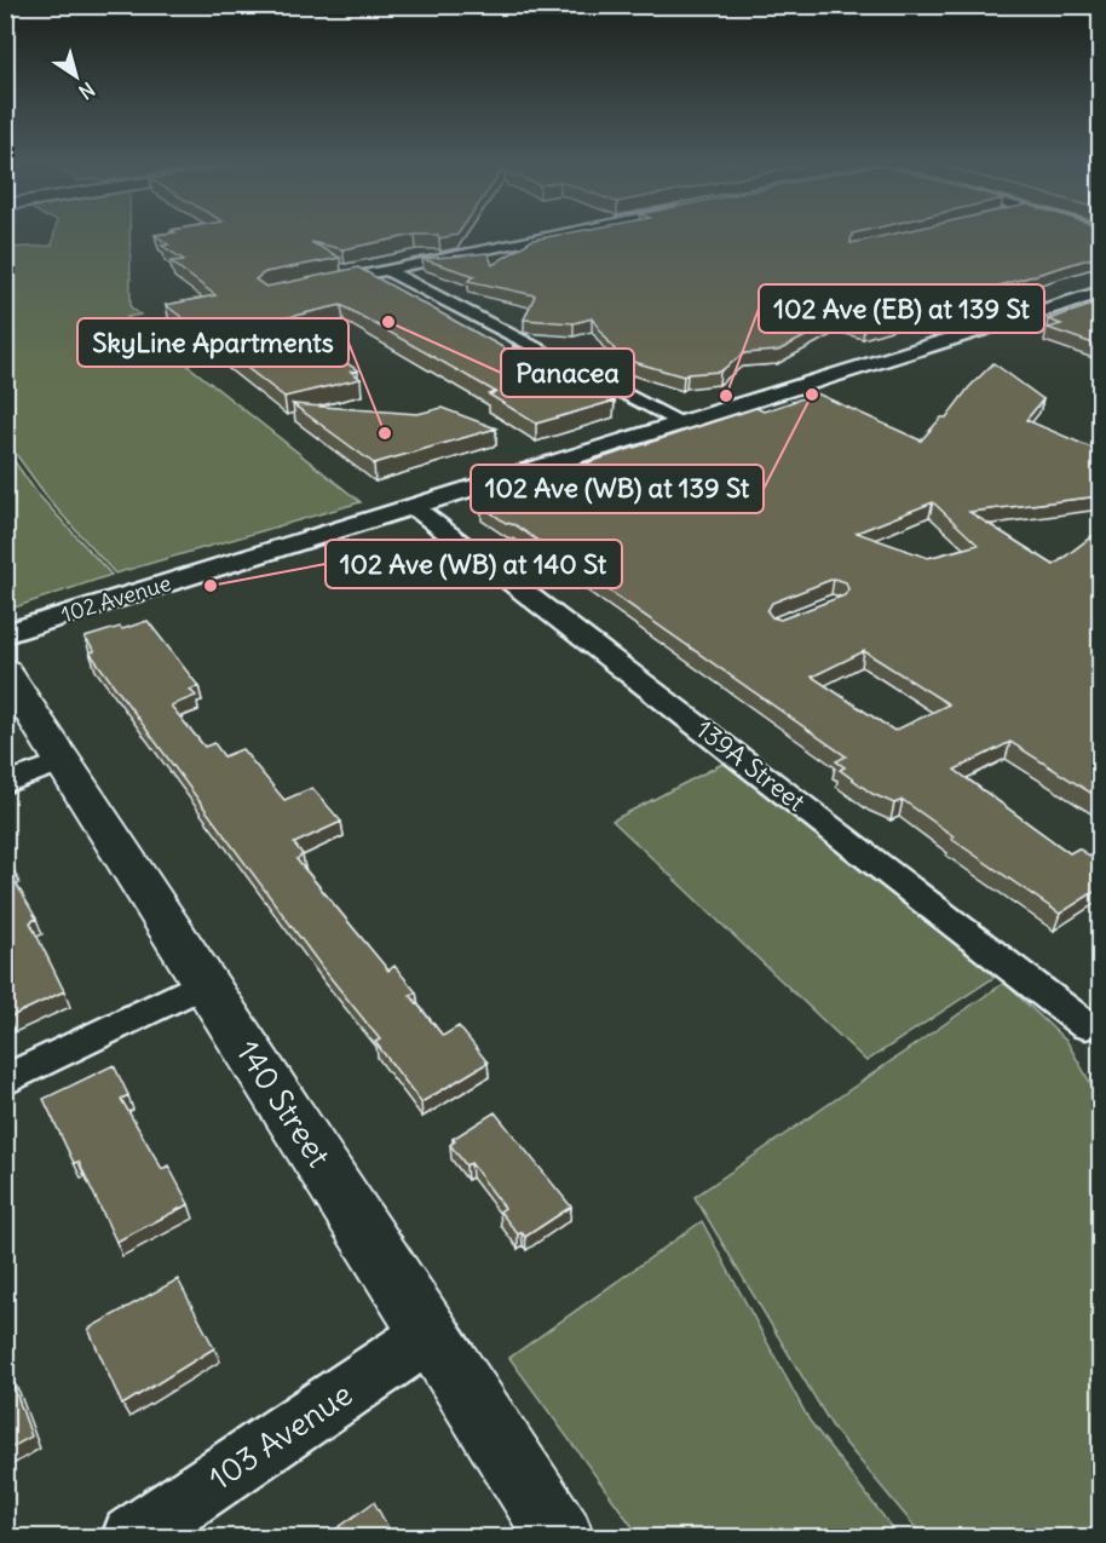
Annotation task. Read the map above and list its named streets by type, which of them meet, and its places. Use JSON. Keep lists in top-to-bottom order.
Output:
{
  "streets": {
    "main road": ["140 Street"],
    "street": ["102 Avenue", "139A Street", "103 Avenue"]
  },
  "crossings": [
    ["102 Avenue", "139A Street"],
    ["140 Street", "103 Avenue"]
  ],
  "places": [
    "Panacea",
    "102 Ave (WB) at 139 St",
    "102 Ave (EB) at 139 St",
    "SkyLine Apartments",
    "102 Ave (WB) at 140 St"
  ],
  "north": "bottom right"
}
